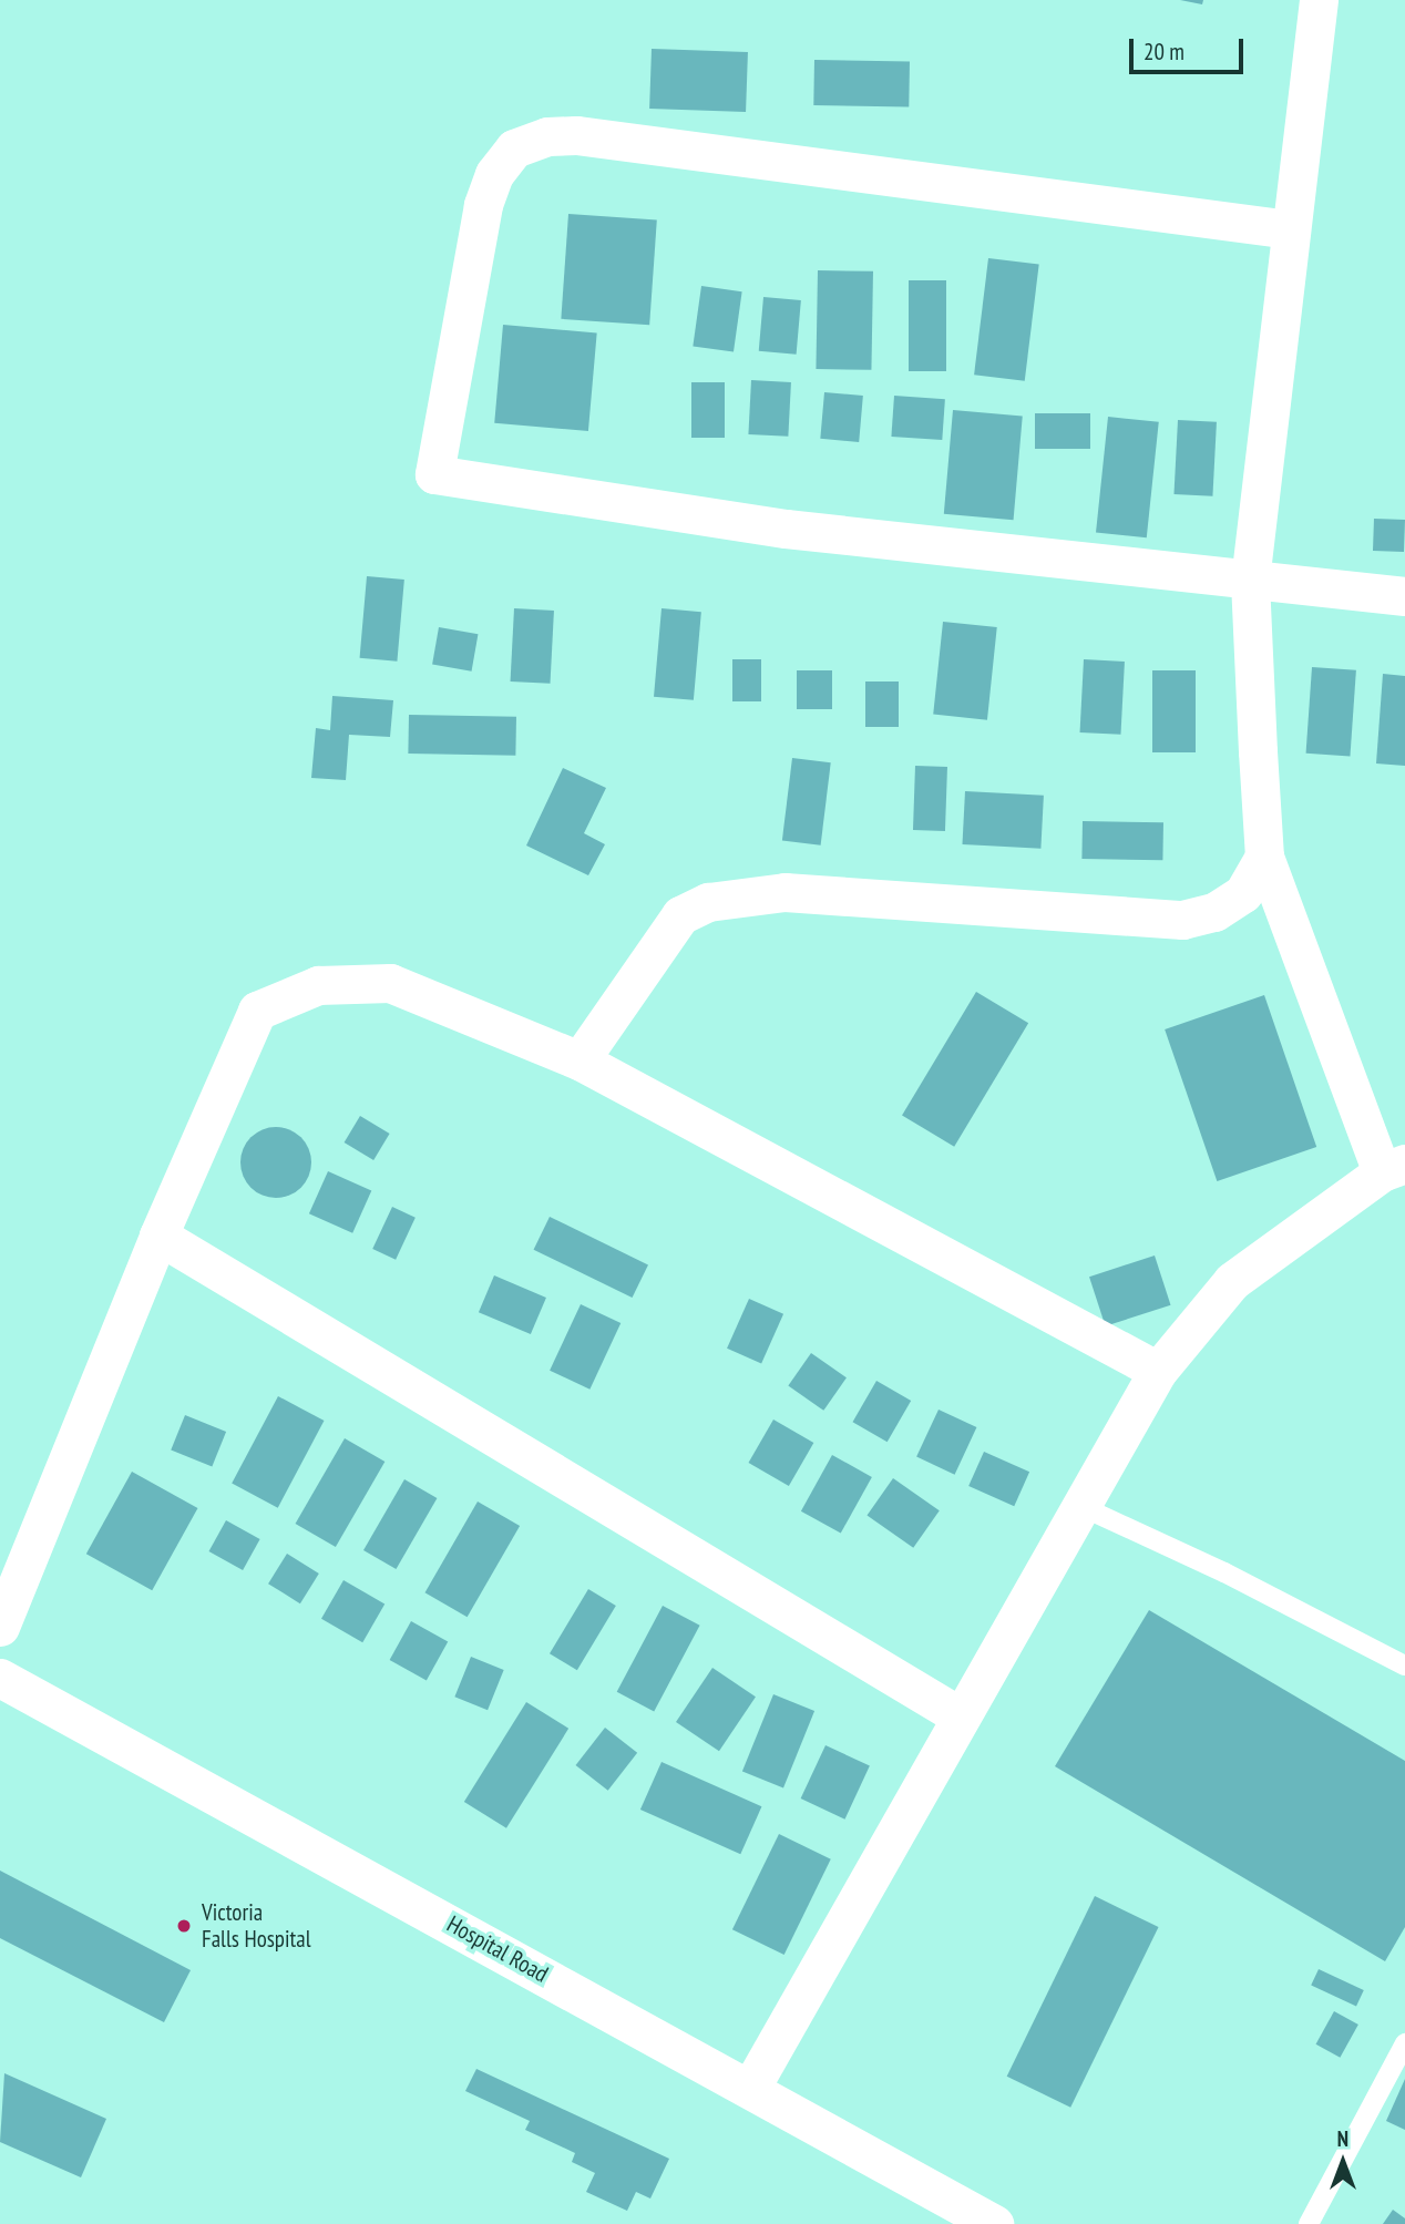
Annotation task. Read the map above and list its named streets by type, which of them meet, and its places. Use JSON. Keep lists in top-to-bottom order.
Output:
{
  "streets": {
    "street": ["Hospital Road"]
  },
  "places": ["Victoria Falls Hospital"],
  "scale_bar": "20 m",
  "north": "top"
}
